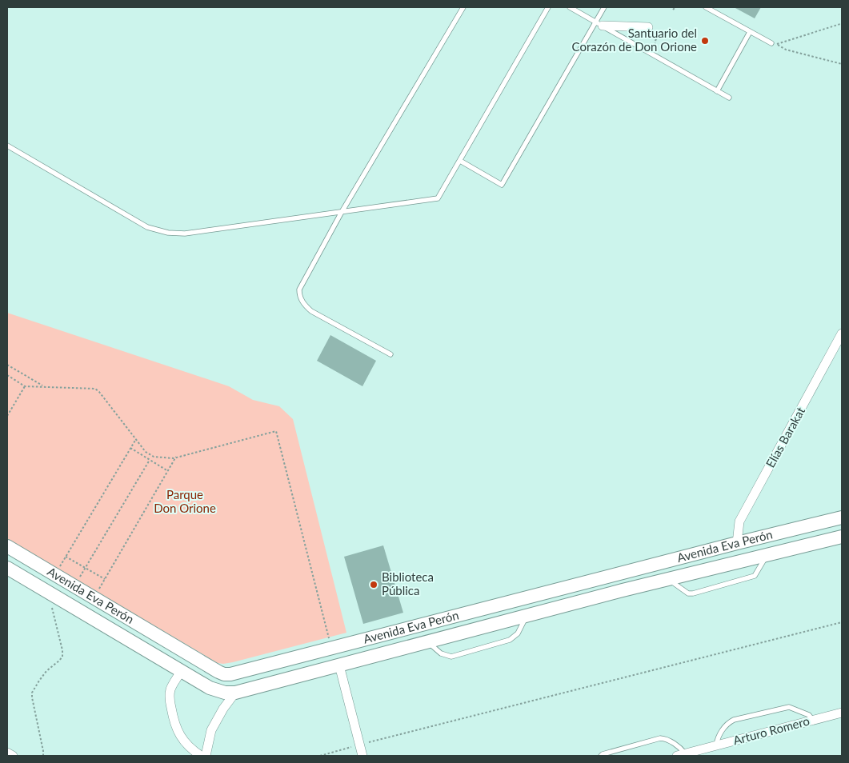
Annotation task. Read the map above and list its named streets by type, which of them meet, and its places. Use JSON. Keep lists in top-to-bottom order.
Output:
{
  "streets": {
    "main road": ["Avenida Eva Perón"],
    "street": ["Elías Barakat", "Arturo Romero"]
  },
  "crossings": [
    ["Elías Barakat", "Avenida Eva Perón"]
  ],
  "parks": ["Parque Don Orione"],
  "places": ["Santuario del Corazón de Don Orione", "Biblioteca Pública"]
}
